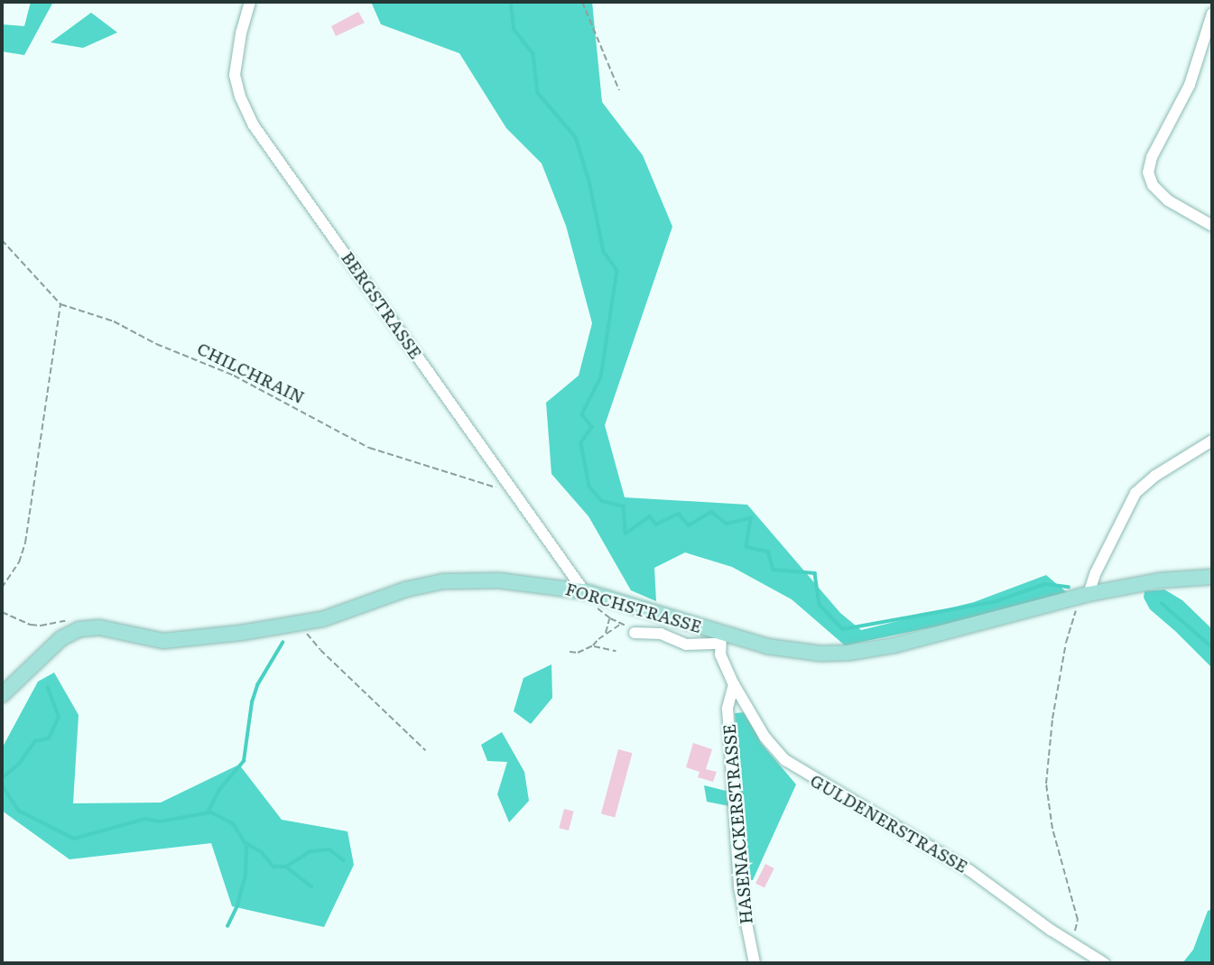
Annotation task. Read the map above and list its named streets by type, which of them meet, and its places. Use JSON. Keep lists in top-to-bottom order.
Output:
{
  "streets": {
    "main road": ["FORCHSTRASSE"],
    "street": ["BERGSTRASSE", "GULDENERSTRASSE", "HASENACKERSTRASSE"],
    "path": ["CHILCHRAIN"]
  },
  "crossings": [
    ["BERGSTRASSE", "CHILCHRAIN"],
    ["BERGSTRASSE", "FORCHSTRASSE"],
    ["FORCHSTRASSE", "GULDENERSTRASSE"],
    ["GULDENERSTRASSE", "HASENACKERSTRASSE"]
  ]
}
